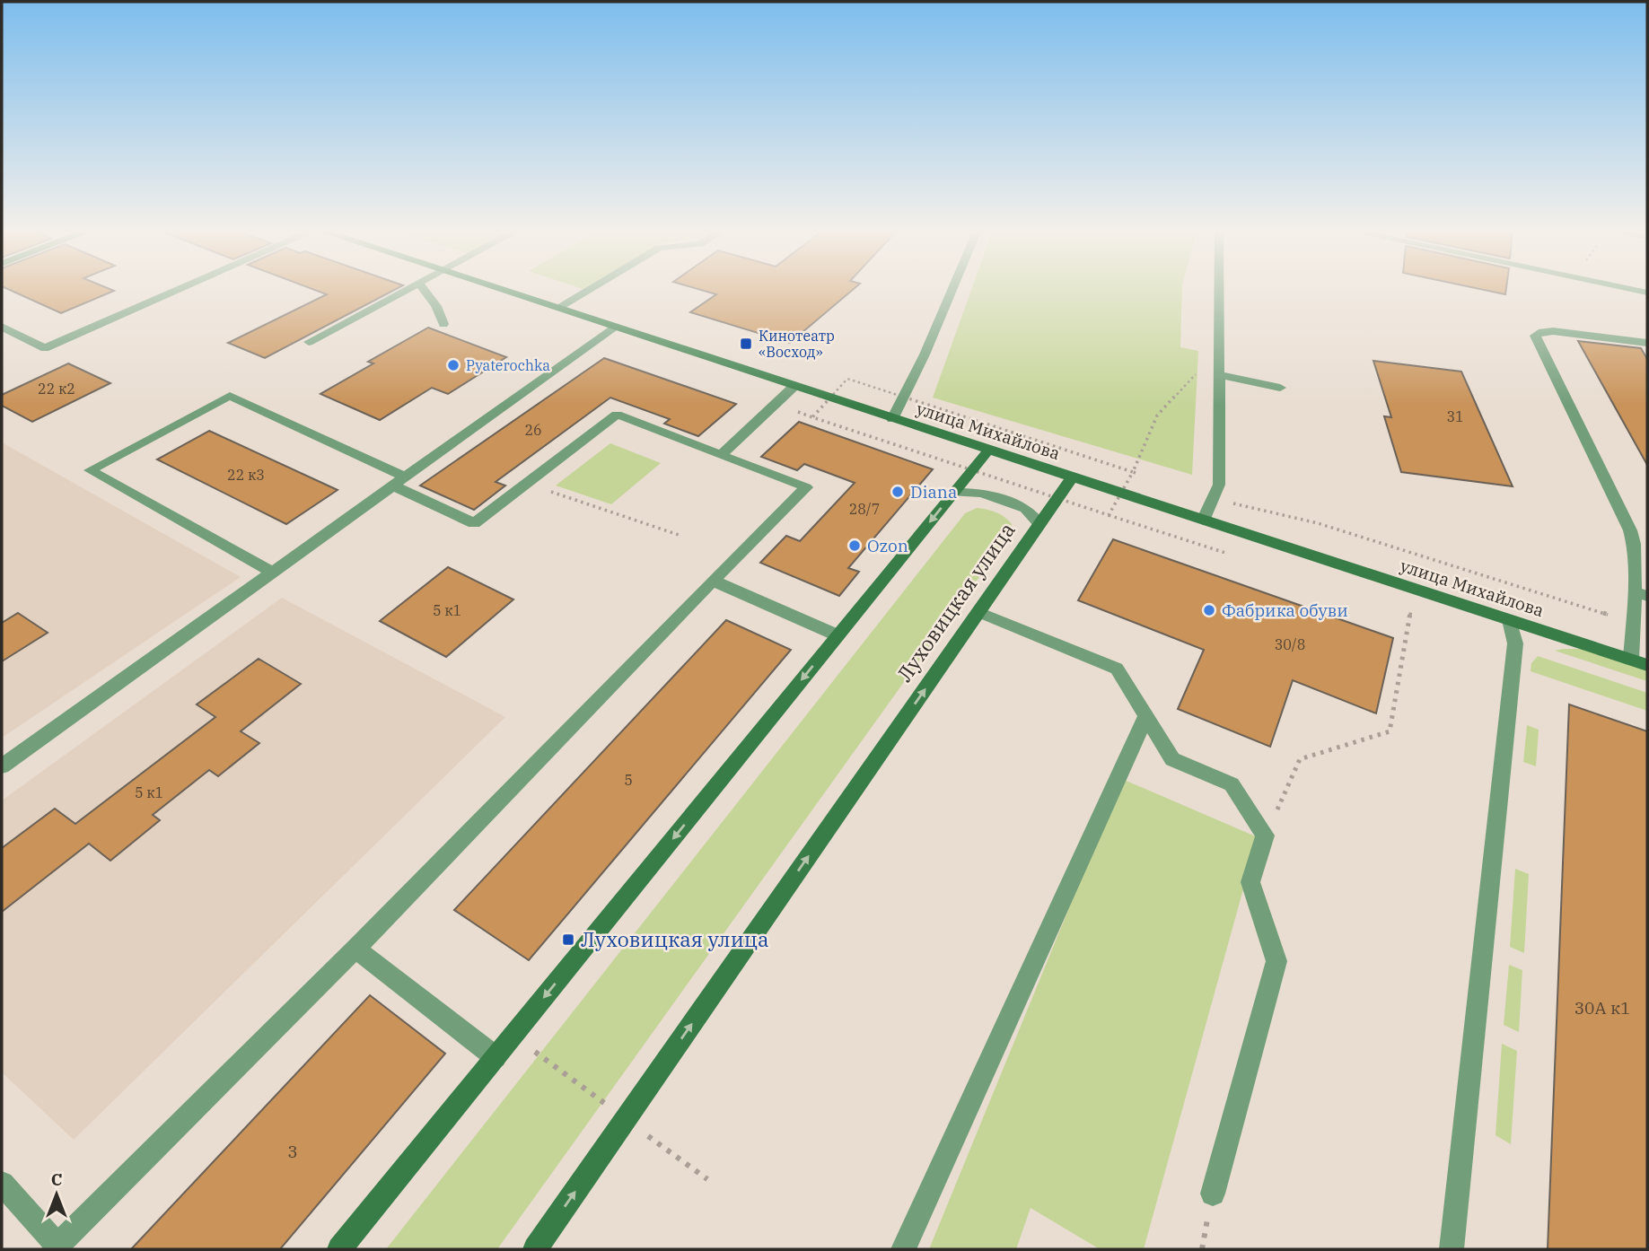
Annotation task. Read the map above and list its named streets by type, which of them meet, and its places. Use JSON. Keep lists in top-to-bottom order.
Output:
{
  "streets": {
    "street": ["улица Михайлова", "Луховицкая улица"]
  },
  "crossings": [
    ["улица Михайлова", "Луховицкая улица"]
  ],
  "places": {
    "transit": ["Кинотеатр «Восход»", "Луховицкая улица"],
    "other": [
      "Pyaterochka",
      "Diana",
      "Ozon",
      "Фабрика обуви"
    ]
  },
  "house_numbers": [
    "22 к2",
    "31",
    "26",
    "22 к3",
    "28/7",
    "5 к1",
    "30/8",
    "5",
    "5 к1",
    "30А к1",
    "3"
  ],
  "north": "top"
}
